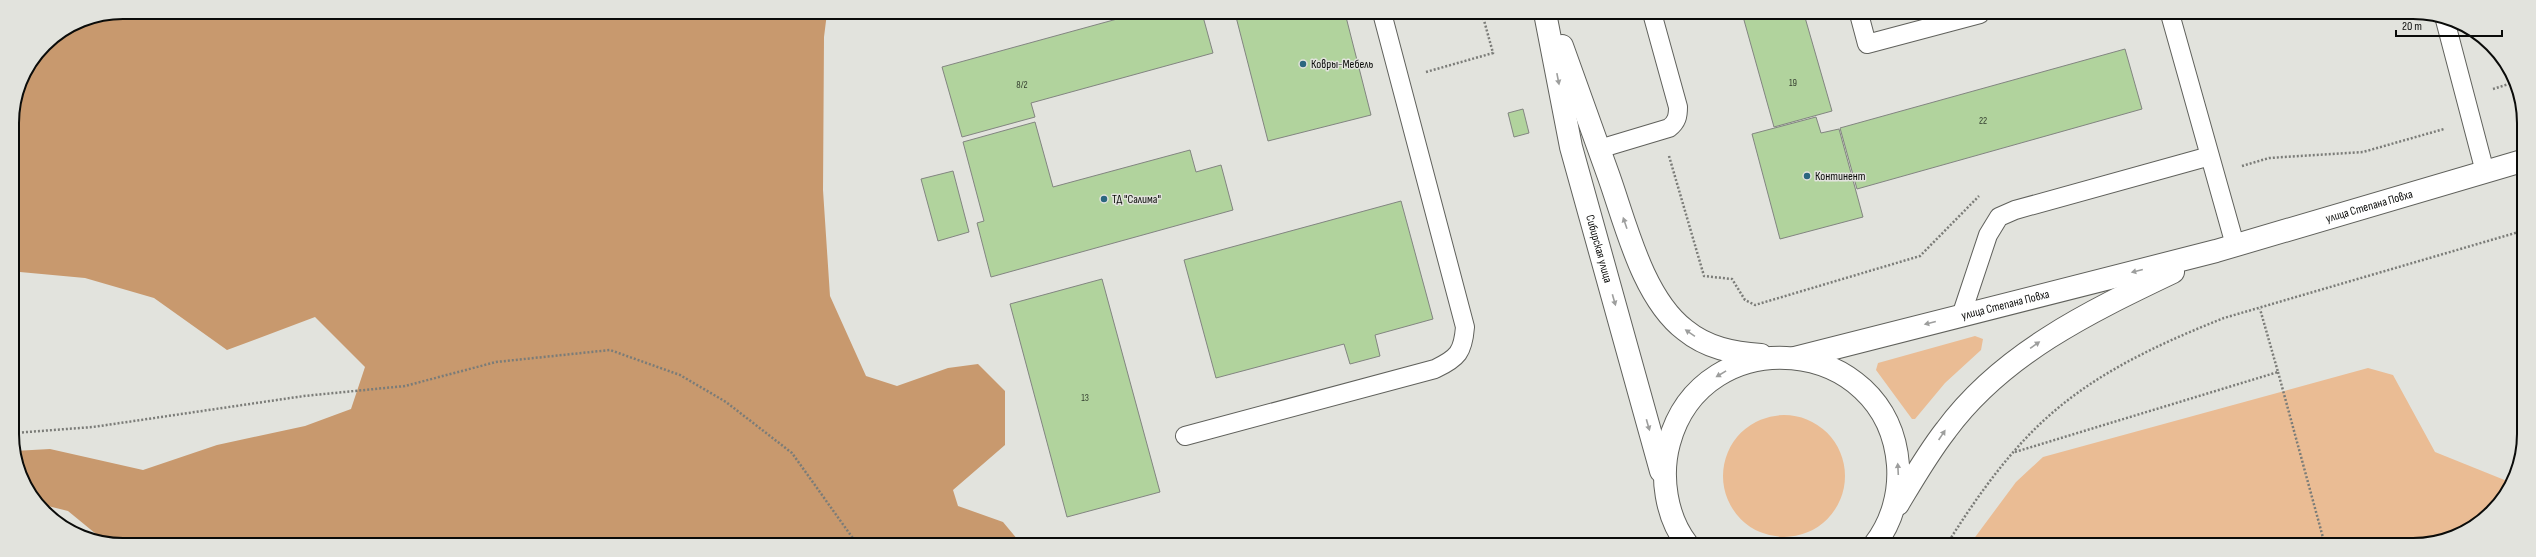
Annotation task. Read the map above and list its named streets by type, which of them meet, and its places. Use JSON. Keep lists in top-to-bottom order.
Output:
{
  "streets": {
    "street": ["улица Степана Повха", "Сибирская улица"]
  },
  "one_way": ["Сибирская улица"],
  "places": ["Ковры-Мебель", "Континент", "ТД \"Салима\""],
  "house_numbers": [
    "19",
    "8/2",
    "22",
    "13"
  ],
  "scale_bar": "20 m"
}
